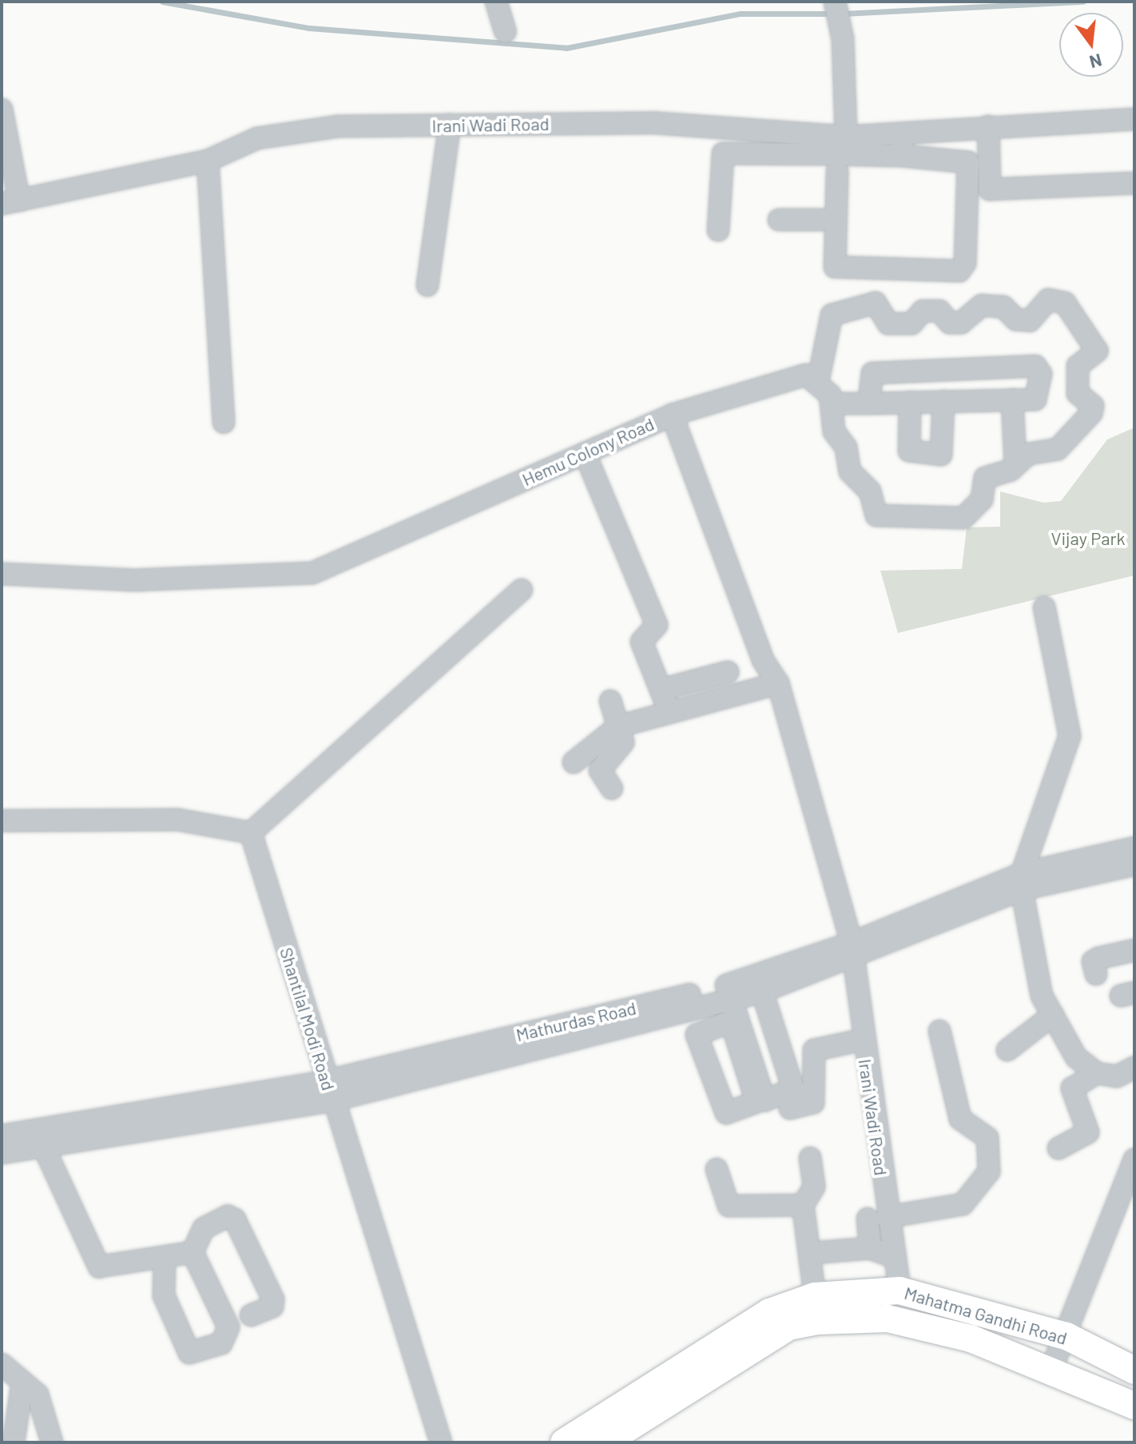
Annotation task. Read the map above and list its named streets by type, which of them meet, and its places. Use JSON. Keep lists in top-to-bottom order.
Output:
{
  "streets": {
    "main road": ["Mahatma Gandhi Road"],
    "street": [
      "Irani Wadi Road",
      "Hemu Colony Road",
      "Shantilal Modi Road",
      "Mathurdas Road"
    ]
  },
  "crossings": [
    ["Irani Wadi Road", "Hemu Colony Road"],
    ["Irani Wadi Road", "Mathurdas Road"],
    ["Irani Wadi Road", "Mahatma Gandhi Road"],
    ["Hemu Colony Road", "Mathurdas Road"],
    ["Shantilal Modi Road", "Mathurdas Road"]
  ],
  "parks": ["Vijay Park"],
  "north": "bottom"
}
